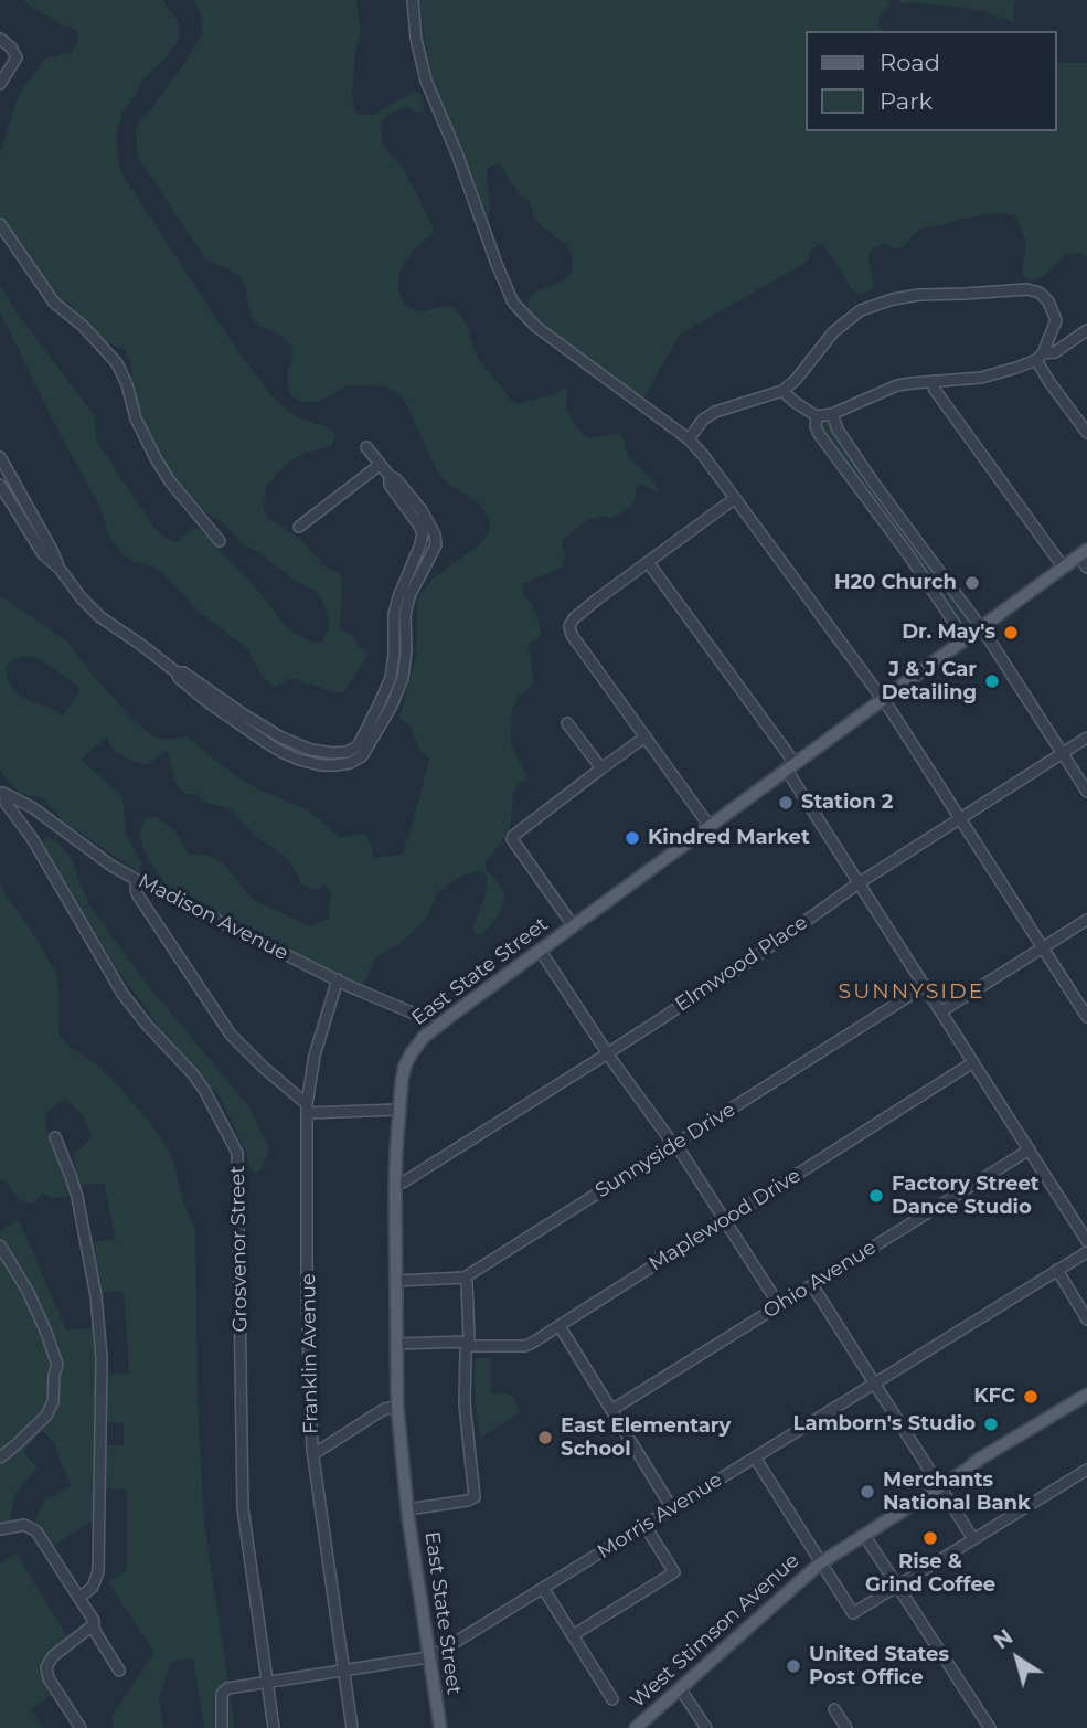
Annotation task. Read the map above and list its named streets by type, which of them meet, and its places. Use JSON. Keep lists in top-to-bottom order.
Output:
{
  "streets": {
    "main road": ["East State Street", "West Stimson Avenue"],
    "street": [
      "Madison Avenue",
      "Elmwood Place",
      "Sunnyside Drive",
      "Maplewood Drive",
      "Grosvenor Street",
      "Ohio Avenue",
      "Franklin Avenue",
      "Morris Avenue"
    ]
  },
  "crossings": [
    ["Madison Avenue", "East State Street"],
    ["Madison Avenue", "Grosvenor Street"],
    ["Madison Avenue", "Franklin Avenue"],
    ["Elmwood Place", "East State Street"],
    ["East State Street", "Sunnyside Drive"],
    ["East State Street", "Maplewood Drive"],
    ["East State Street", "Morris Avenue"]
  ],
  "districts": ["SUNNYSIDE"],
  "places": [
    "H20 Church",
    "Dr. May's",
    "J & J Car Detailing",
    "Station 2",
    "Kindred Market",
    "Factory Street Dance Studio",
    "KFC",
    "Lamborn's Studio",
    "East Elementary School",
    "Merchants National Bank",
    "Rise & Grind Coffee",
    "United States Post Office"
  ],
  "legend": ["Road", "Park"],
  "north": "top left"
}
